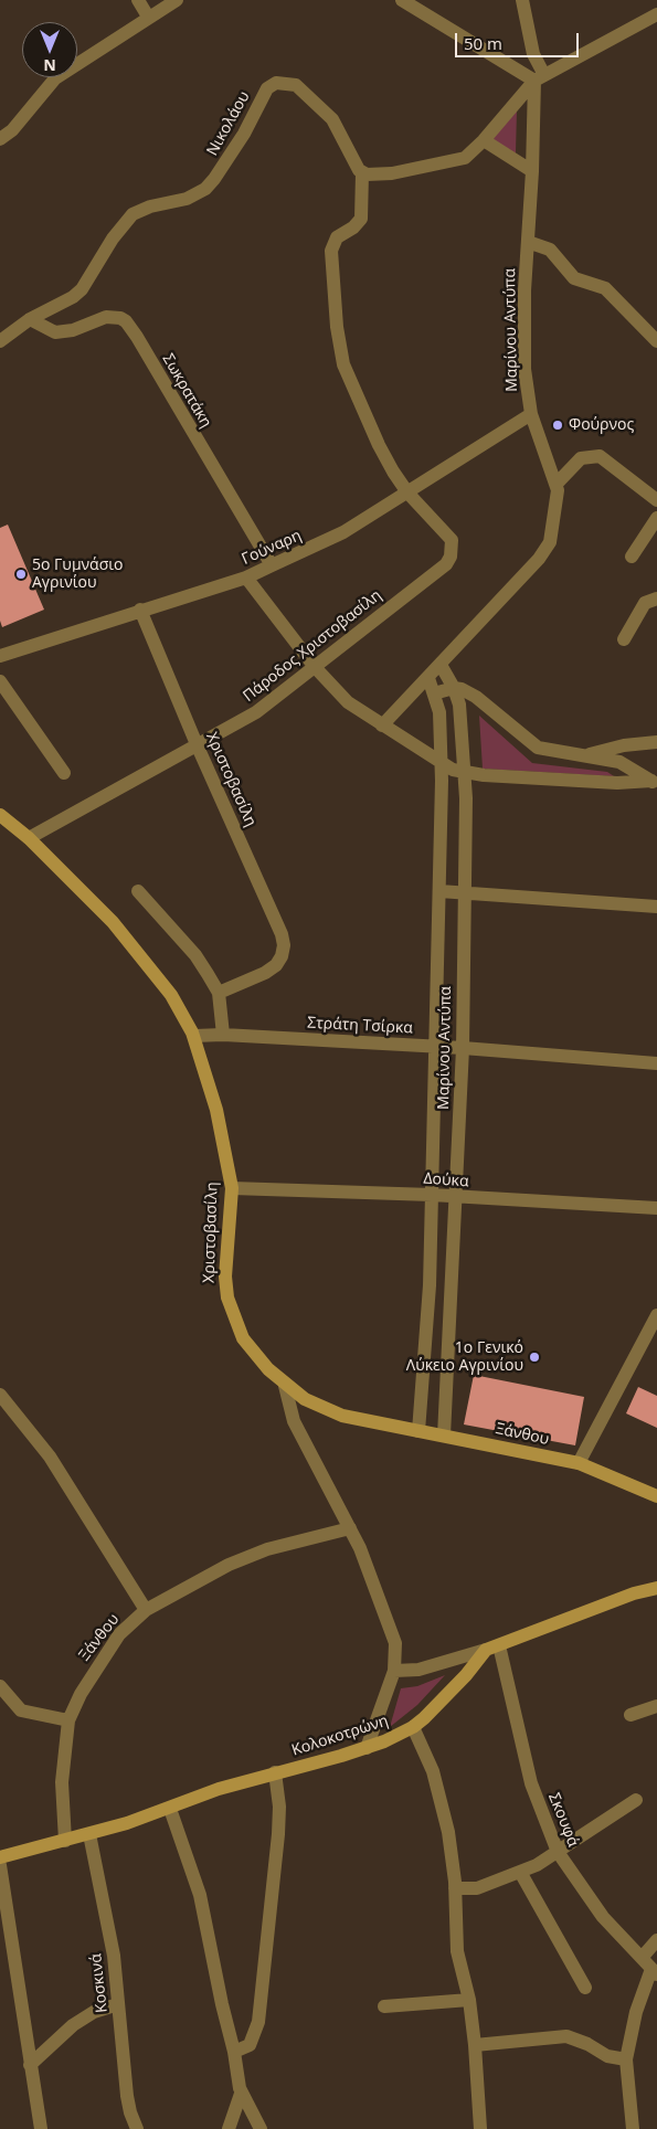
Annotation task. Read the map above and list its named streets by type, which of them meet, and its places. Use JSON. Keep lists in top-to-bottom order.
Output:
{
  "streets": {
    "main road": ["Χριστοβασίλη", "Ξάνθου", "Κολοκοτρώνη"],
    "street": [
      "Νικολάου",
      "Μαρίνου Αντύπα",
      "Σωκρατάκη",
      "Γούναρη",
      "Πάροδος Χριστοβασίλη",
      "Στράτη Τσίρκα",
      "Δούκα",
      "Σκουφά",
      "Κοσκινά"
    ]
  },
  "crossings": [
    ["Νικολάου", "Σωκρατάκη"],
    ["Νικολάου", "Πάροδος Χριστοβασίλη"],
    ["Μαρίνου Αντύπα", "Γούναρη"],
    ["Μαρίνου Αντύπα", "Στράτη Τσίρκα"],
    ["Μαρίνου Αντύπα", "Δούκα"],
    ["Μαρίνου Αντύπα", "Ξάνθου"],
    ["Σωκρατάκη", "Γούναρη"],
    ["Γούναρη", "Πάροδος Χριστοβασίλη"],
    ["Γούναρη", "Χριστοβασίλη"],
    ["Πάροδος Χριστοβασίλη", "Χριστοβασίλη"],
    ["Χριστοβασίλη", "Στράτη Τσίρκα"],
    ["Χριστοβασίλη", "Δούκα"],
    ["Χριστοβασίλη", "Ξάνθου"],
    ["Ξάνθου", "Κολοκοτρώνη"],
    ["Κολοκοτρώνη", "Σκουφά"],
    ["Κολοκοτρώνη", "Κοσκινά"]
  ],
  "places": ["Φούρνος", "5ο Γυμνάσιο Αγρινίου", "1ο Γενικό Λύκειο Αγρινίου"],
  "scale_bar": "50 m",
  "north": "bottom"
}
